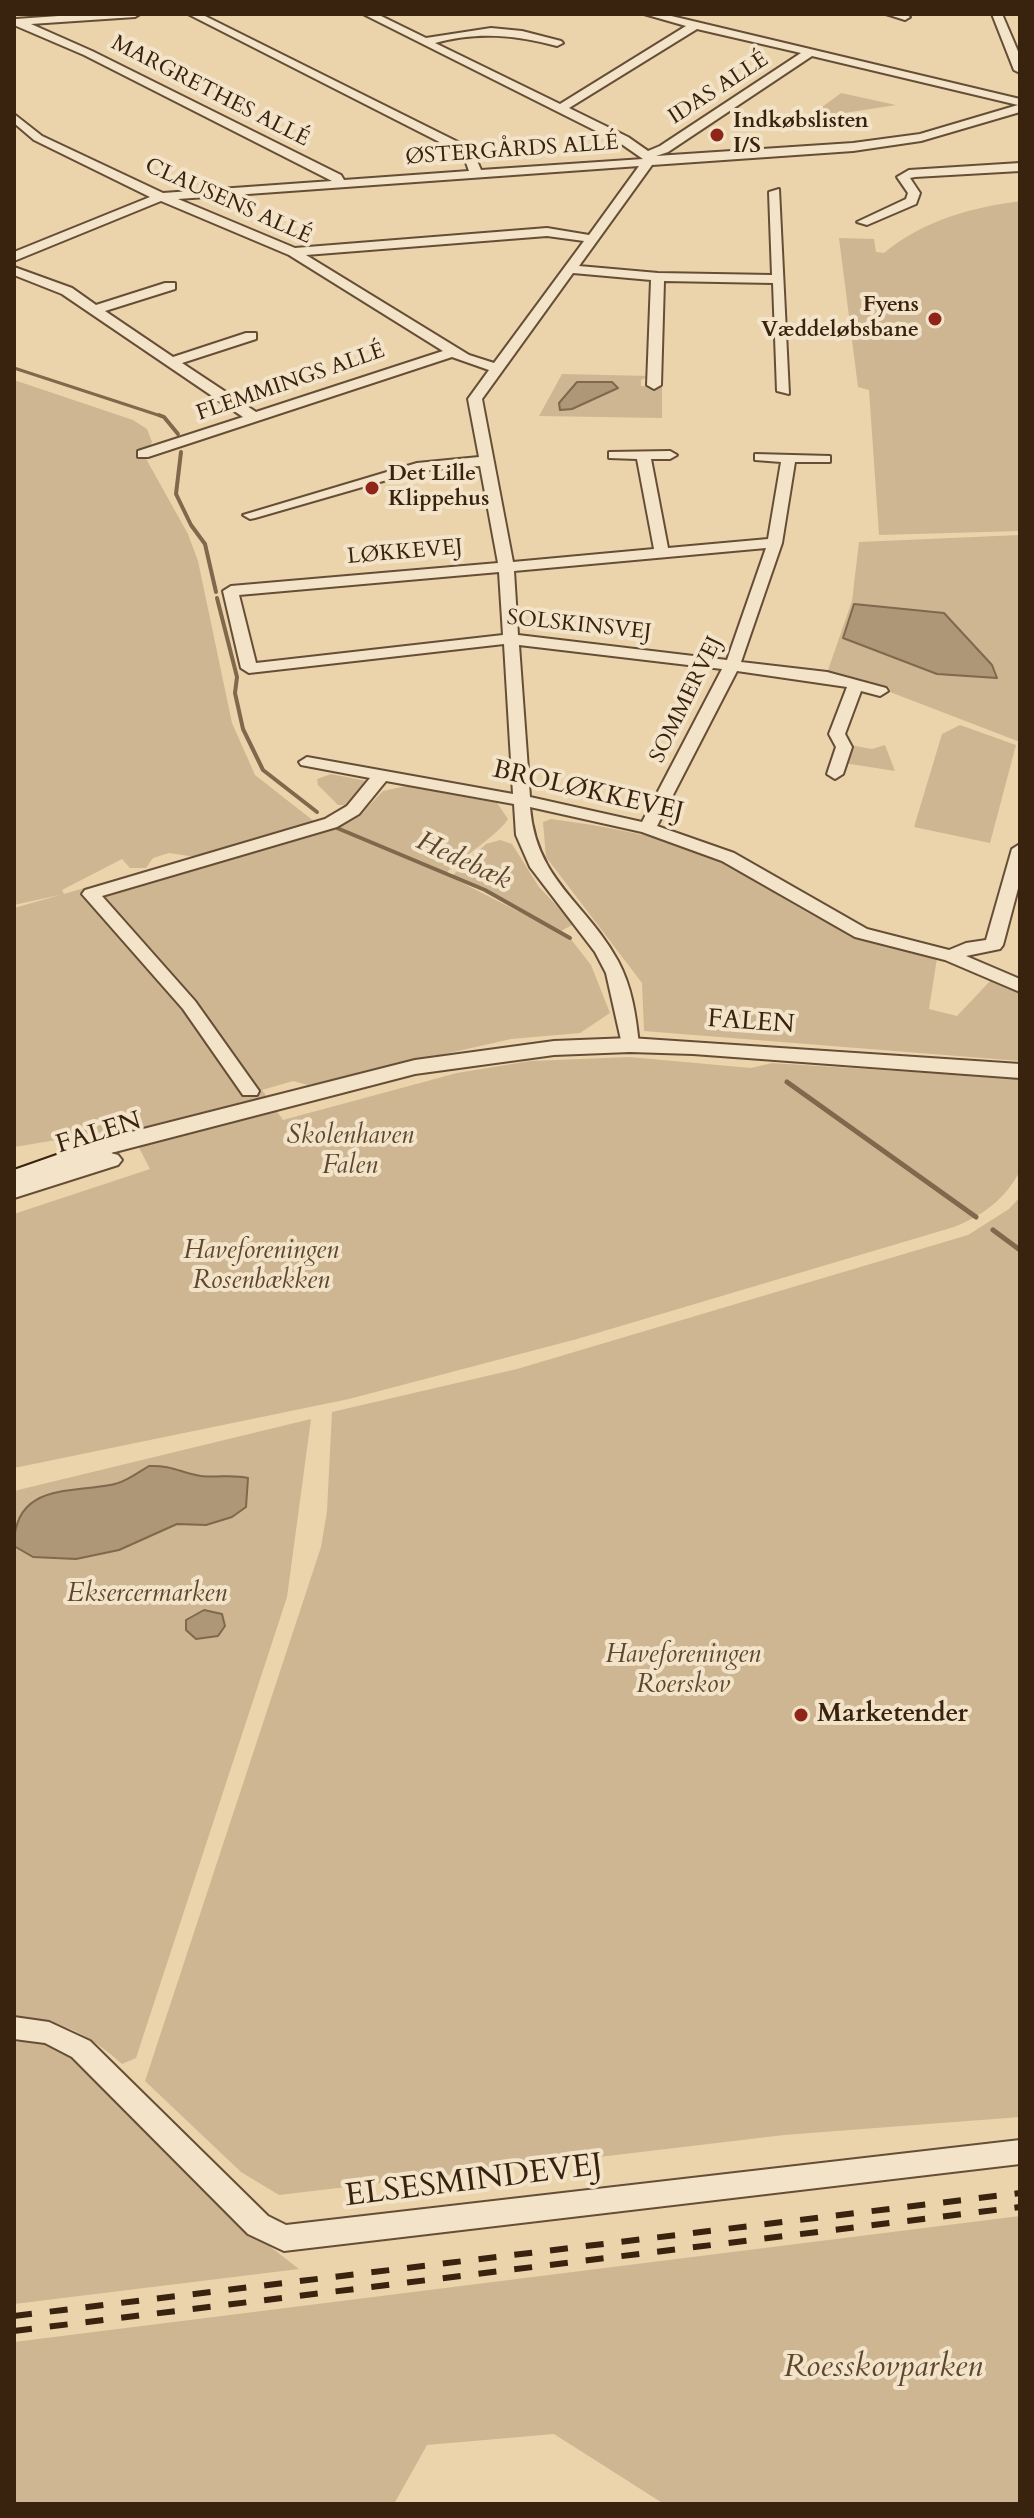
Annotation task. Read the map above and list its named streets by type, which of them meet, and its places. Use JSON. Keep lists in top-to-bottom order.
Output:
{
  "streets": {
    "street": [
      "IDAS ALLÉ",
      "MARGRETHES ALLÉ",
      "ØSTERGÅRDS ALLÉ",
      "CLAUSENS ALLÉ",
      "FLEMMINGS ALLÉ",
      "LØKKEVEJ",
      "SOLSKINSVEJ",
      "SOMMERVEJ",
      "BROLØKKEVEJ",
      "FALEN",
      "ELSESMINDEVEJ"
    ]
  },
  "crossings": [
    ["IDAS ALLÉ", "ØSTERGÅRDS ALLÉ"],
    ["MARGRETHES ALLÉ", "ØSTERGÅRDS ALLÉ"],
    ["ØSTERGÅRDS ALLÉ", "CLAUSENS ALLÉ"],
    ["CLAUSENS ALLÉ", "FLEMMINGS ALLÉ"],
    ["LØKKEVEJ", "SOLSKINSVEJ"],
    ["LØKKEVEJ", "SOMMERVEJ"],
    ["SOLSKINSVEJ", "SOMMERVEJ"],
    ["SOMMERVEJ", "BROLØKKEVEJ"]
  ],
  "water": ["Hedebæk"],
  "parks": [
    "Skolenhaven Falen",
    "Haveforeningen Rosenbækken",
    "Eksercermarken",
    "Haveforeningen Roerskov",
    "Roesskovparken"
  ],
  "places": [
    "Indkøbslisten I/S",
    "Fyens Væddeløbsbane",
    "Det Lille Klippehus",
    "Marketender"
  ]
}
